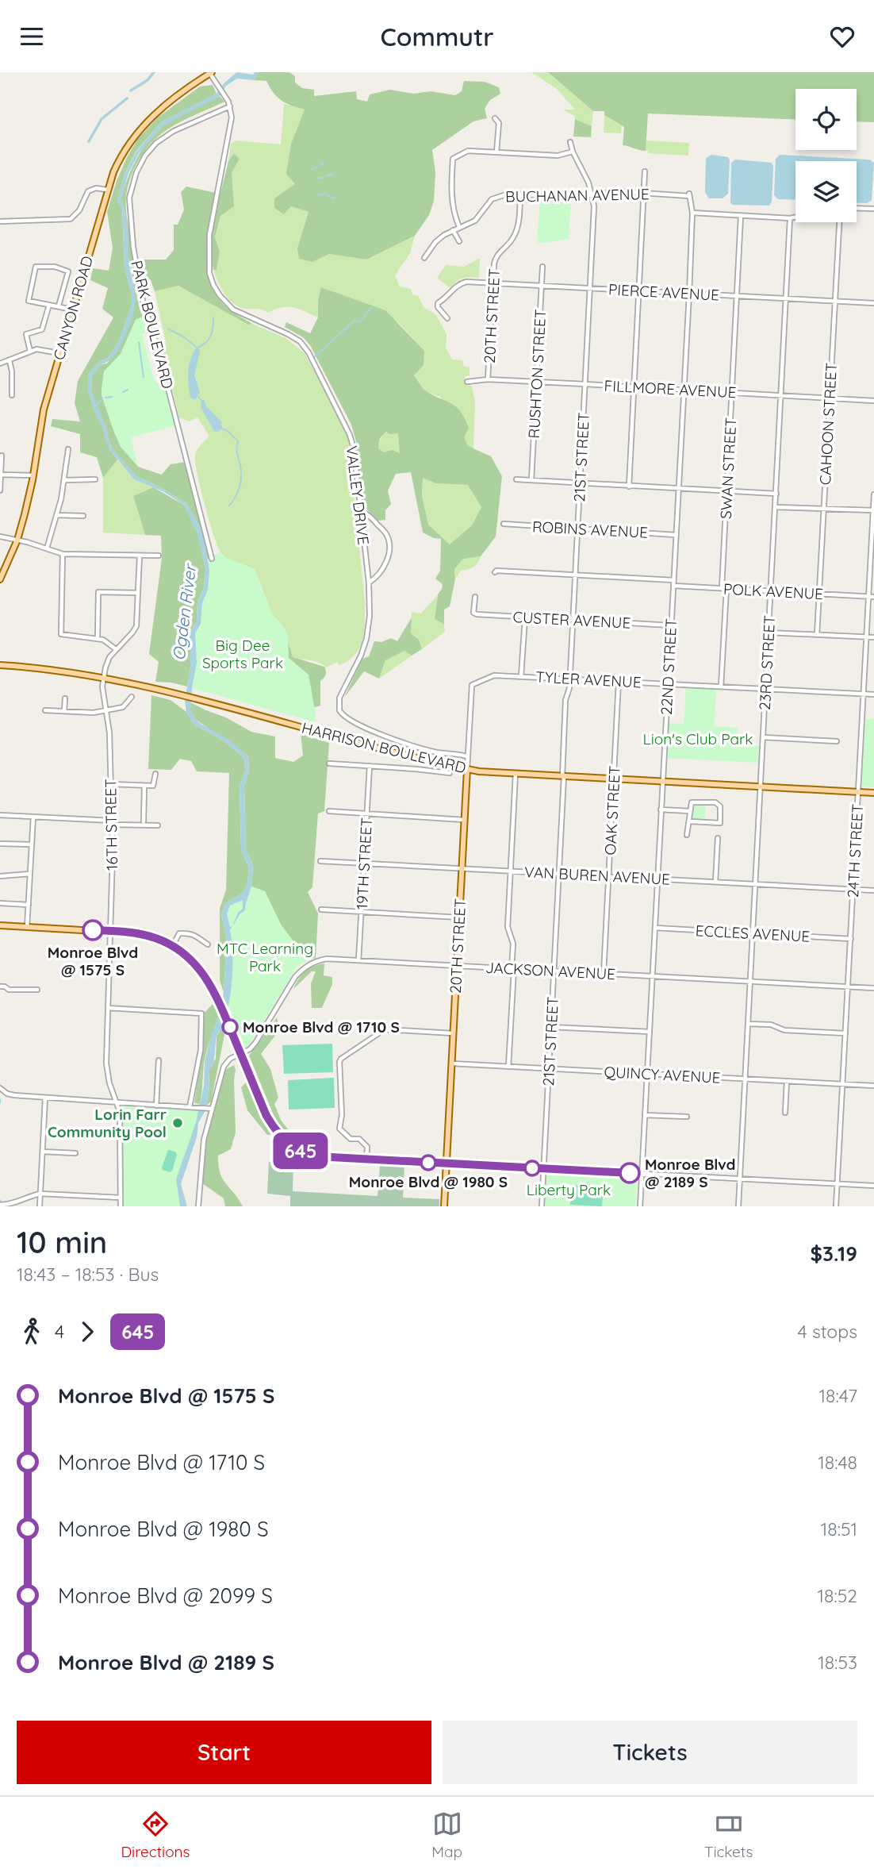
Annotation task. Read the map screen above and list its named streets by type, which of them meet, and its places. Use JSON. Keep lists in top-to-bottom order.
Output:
{
  "streets": {
    "main road": ["CANYON ROAD", "20TH STREET", "HARRISON BOULEVARD"],
    "street": [
      "BUCHANAN AVENUE",
      "PIERCE AVENUE",
      "PARK BOULEVARD",
      "RUSHTON STREET",
      "FILLMORE AVENUE",
      "CAHOON STREET",
      "21ST STREET",
      "SWAN STREET",
      "VALLEY DRIVE",
      "ROBINS AVENUE",
      "POLK AVENUE",
      "CUSTER AVENUE",
      "23RD STREET",
      "22ND STREET",
      "TYLER AVENUE",
      "OAK STREET",
      "16TH STREET",
      "24TH STREET",
      "19TH STREET",
      "VAN BUREN AVENUE",
      "ECCLES AVENUE",
      "JACKSON AVENUE",
      "QUINCY AVENUE"
    ]
  },
  "crossings": [
    ["BUCHANAN AVENUE", "20TH STREET"],
    ["BUCHANAN AVENUE", "21ST STREET"],
    ["BUCHANAN AVENUE", "22ND STREET"],
    ["PIERCE AVENUE", "20TH STREET"],
    ["PIERCE AVENUE", "RUSHTON STREET"],
    ["PIERCE AVENUE", "CAHOON STREET"],
    ["PIERCE AVENUE", "21ST STREET"],
    ["PIERCE AVENUE", "SWAN STREET"],
    ["PIERCE AVENUE", "23RD STREET"],
    ["PIERCE AVENUE", "22ND STREET"],
    ["CANYON ROAD", "VALLEY DRIVE"],
    ["20TH STREET", "FILLMORE AVENUE"],
    ["20TH STREET", "VALLEY DRIVE"],
    ["20TH STREET", "TYLER AVENUE"],
    ["20TH STREET", "HARRISON BOULEVARD"],
    ["20TH STREET", "VAN BUREN AVENUE"],
    ["20TH STREET", "JACKSON AVENUE"],
    ["20TH STREET", "QUINCY AVENUE"],
    ["PARK BOULEVARD", "VALLEY DRIVE"],
    ["RUSHTON STREET", "FILLMORE AVENUE"],
    ["FILLMORE AVENUE", "CAHOON STREET"],
    ["FILLMORE AVENUE", "21ST STREET"],
    ["FILLMORE AVENUE", "SWAN STREET"],
    ["FILLMORE AVENUE", "23RD STREET"],
    ["FILLMORE AVENUE", "22ND STREET"],
    ["CAHOON STREET", "POLK AVENUE"],
    ["21ST STREET", "ROBINS AVENUE"],
    ["21ST STREET", "CUSTER AVENUE"],
    ["21ST STREET", "TYLER AVENUE"],
    ["21ST STREET", "HARRISON BOULEVARD"],
    ["21ST STREET", "VAN BUREN AVENUE"],
    ["21ST STREET", "JACKSON AVENUE"],
    ["21ST STREET", "QUINCY AVENUE"],
    ["SWAN STREET", "POLK AVENUE"],
    ["SWAN STREET", "TYLER AVENUE"],
    ["ROBINS AVENUE", "22ND STREET"],
    ["POLK AVENUE", "23RD STREET"],
    ["POLK AVENUE", "22ND STREET"],
    ["POLK AVENUE", "24TH STREET"],
    ["CUSTER AVENUE", "22ND STREET"],
    ["23RD STREET", "TYLER AVENUE"],
    ["23RD STREET", "HARRISON BOULEVARD"],
    ["23RD STREET", "VAN BUREN AVENUE"],
    ["23RD STREET", "ECCLES AVENUE"],
    ["23RD STREET", "JACKSON AVENUE"],
    ["23RD STREET", "QUINCY AVENUE"],
    ["22ND STREET", "TYLER AVENUE"],
    ["22ND STREET", "HARRISON BOULEVARD"],
    ["22ND STREET", "VAN BUREN AVENUE"],
    ["22ND STREET", "ECCLES AVENUE"],
    ["22ND STREET", "JACKSON AVENUE"],
    ["22ND STREET", "QUINCY AVENUE"],
    ["TYLER AVENUE", "OAK STREET"],
    ["TYLER AVENUE", "24TH STREET"],
    ["HARRISON BOULEVARD", "OAK STREET"],
    ["HARRISON BOULEVARD", "16TH STREET"],
    ["HARRISON BOULEVARD", "24TH STREET"],
    ["OAK STREET", "VAN BUREN AVENUE"],
    ["OAK STREET", "JACKSON AVENUE"],
    ["24TH STREET", "VAN BUREN AVENUE"],
    ["24TH STREET", "ECCLES AVENUE"],
    ["24TH STREET", "JACKSON AVENUE"],
    ["24TH STREET", "QUINCY AVENUE"],
    ["19TH STREET", "VAN BUREN AVENUE"],
    ["19TH STREET", "JACKSON AVENUE"]
  ],
  "water": ["Ogden River"],
  "parks": [
    "Big Dee Sports Park",
    "Lion's Club Park",
    "MTC Learning Park",
    "Liberty Park"
  ],
  "places": [
    "Monroe Blvd @ 1575 S",
    "Monroe Blvd @ 1710 S",
    "Lorin Farr Community Pool",
    "Monroe Blvd @ 1980 S",
    "Monroe Blvd @ 2189 S"
  ],
  "lines": ["bus line 645"],
  "page": {
    "header": "Commutr",
    "on_map": "645",
    "heading": ["10 min", "18:43 – 18:53 · Bus", "$3.19"],
    "legs": ["4", "645", "4 stops"],
    "list": [
      {
        "name": "Monroe Blvd @ 1575 S",
        "value": "18:47"
      },
      {
        "name": "Monroe Blvd @ 1710 S",
        "value": "18:48"
      },
      {
        "name": "Monroe Blvd @ 1980 S",
        "value": "18:51"
      },
      {
        "name": "Monroe Blvd @ 2099 S",
        "value": "18:52"
      },
      {
        "name": "Monroe Blvd @ 2189 S",
        "value": "18:53"
      }
    ],
    "buttons": ["Start", "Tickets"],
    "tabs": ["Directions", "Map", "Tickets"]
  }
}
